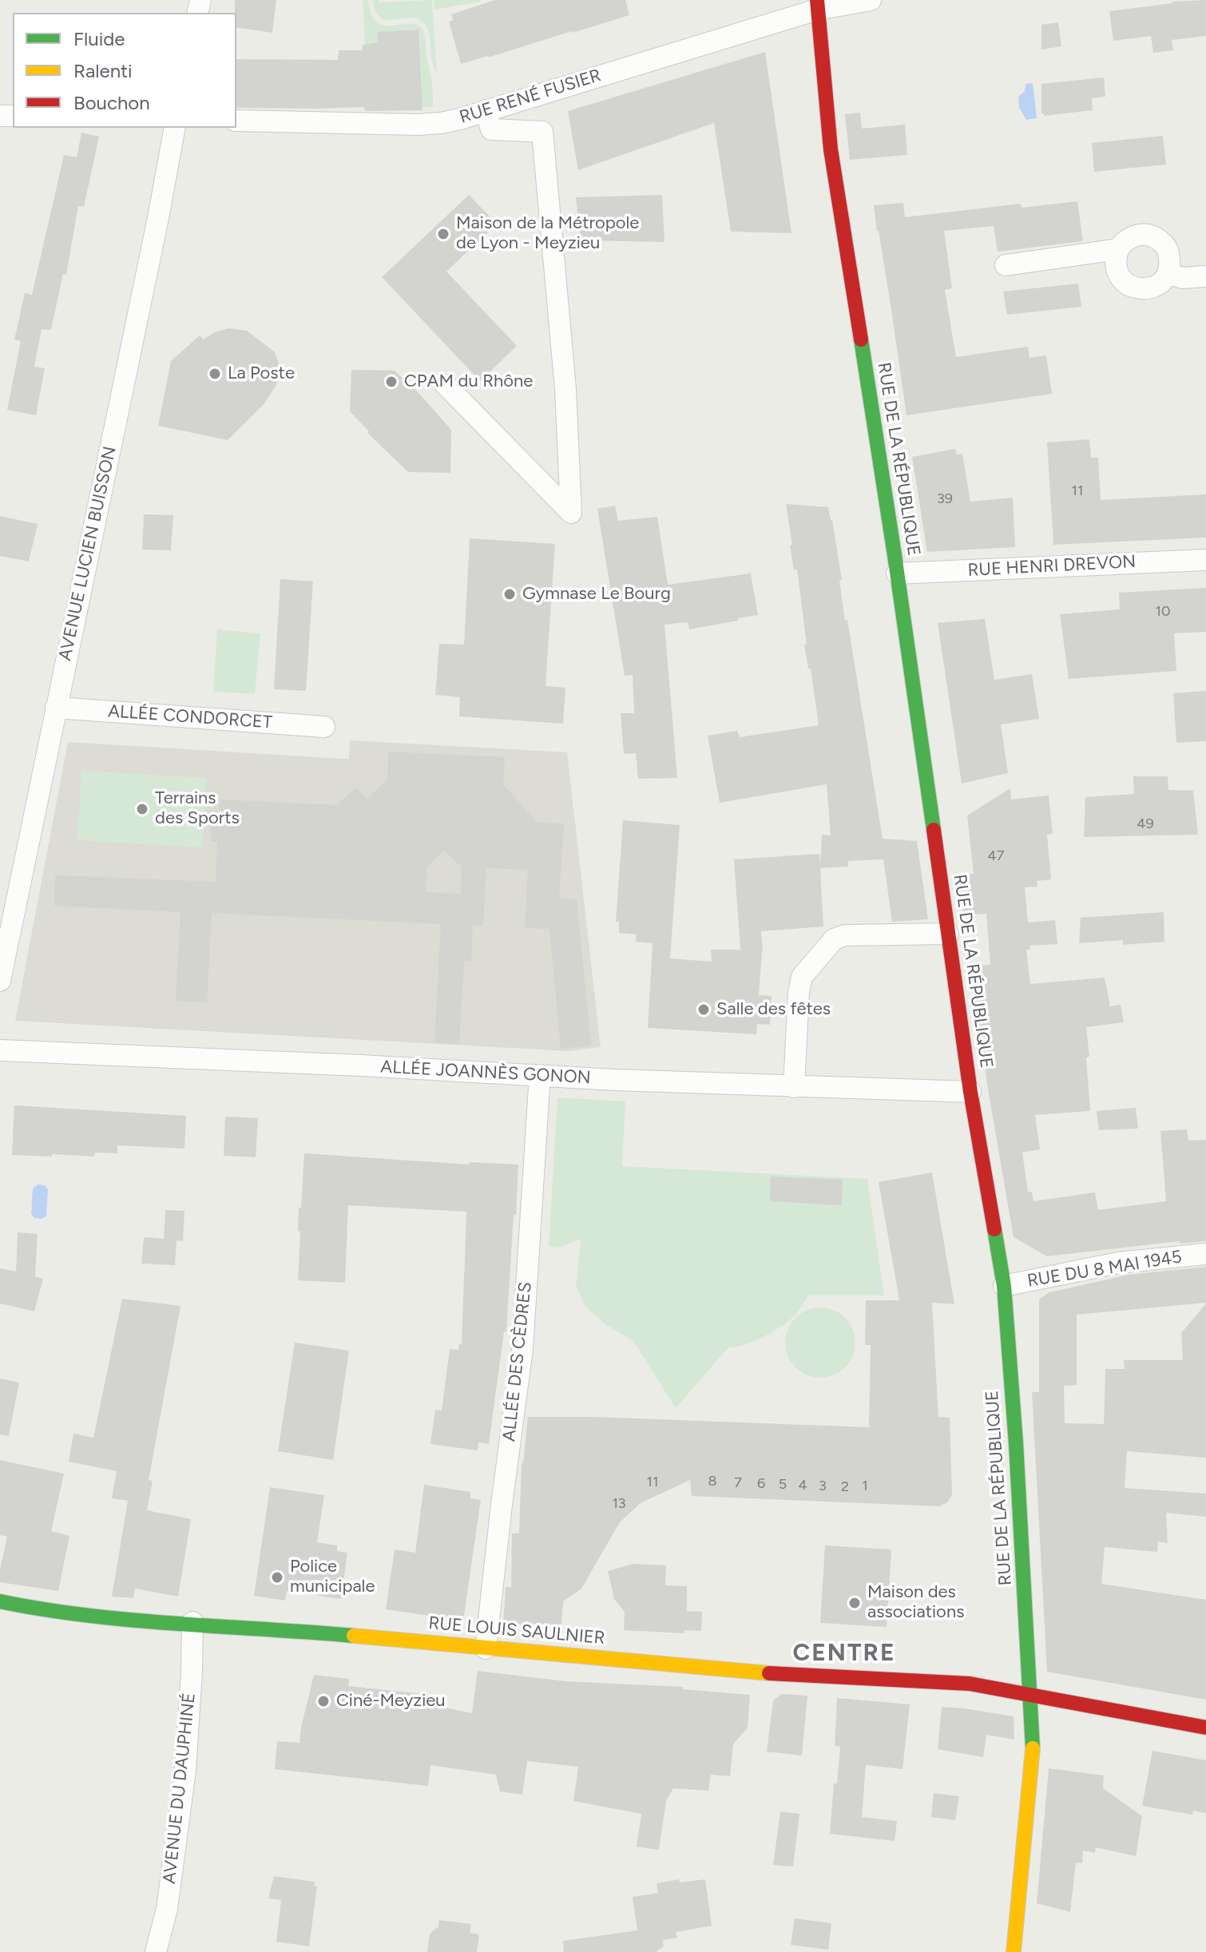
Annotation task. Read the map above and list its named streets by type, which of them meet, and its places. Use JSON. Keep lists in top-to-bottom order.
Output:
{
  "streets": {
    "main road": ["RUE DE LA RÉPUBLIQUE", "RUE LOUIS SAULNIER"],
    "street": [
      "RUE RENÉ FUSIER",
      "AVENUE LUCIEN BUISSON",
      "RUE HENRI DREVON",
      "ALLÉE CONDORCET",
      "ALLÉE JOANNÈS GONON",
      "RUE DU 8 MAI 1945",
      "ALLÉE DES CÈDRES",
      "AVENUE DU DAUPHINÉ"
    ]
  },
  "crossings": [
    ["RUE RENÉ FUSIER", "RUE DE LA RÉPUBLIQUE"],
    ["RUE DE LA RÉPUBLIQUE", "RUE HENRI DREVON"],
    ["RUE DE LA RÉPUBLIQUE", "ALLÉE JOANNÈS GONON"],
    ["RUE DE LA RÉPUBLIQUE", "RUE DU 8 MAI 1945"],
    ["RUE DE LA RÉPUBLIQUE", "RUE LOUIS SAULNIER"],
    ["AVENUE LUCIEN BUISSON", "ALLÉE CONDORCET"],
    ["ALLÉE JOANNÈS GONON", "ALLÉE DES CÈDRES"],
    ["ALLÉE DES CÈDRES", "RUE LOUIS SAULNIER"],
    ["RUE LOUIS SAULNIER", "AVENUE DU DAUPHINÉ"]
  ],
  "districts": ["CENTRE"],
  "places": [
    "Maison de la Métropole de Lyon - Meyzieu",
    "La Poste",
    "CPAM du Rhône",
    "Gymnase Le Bourg",
    "Terrains des Sports",
    "Salle des fêtes",
    "Police municipale",
    "Maison des associations",
    "Ciné-Meyzieu"
  ],
  "house_numbers": [
    "11",
    "39",
    "10",
    "49",
    "47",
    "8",
    "11",
    "7",
    "6",
    "5",
    "4",
    "3",
    "1",
    "2",
    "13"
  ],
  "legend": ["Fluide", "Ralenti", "Bouchon"]
}
